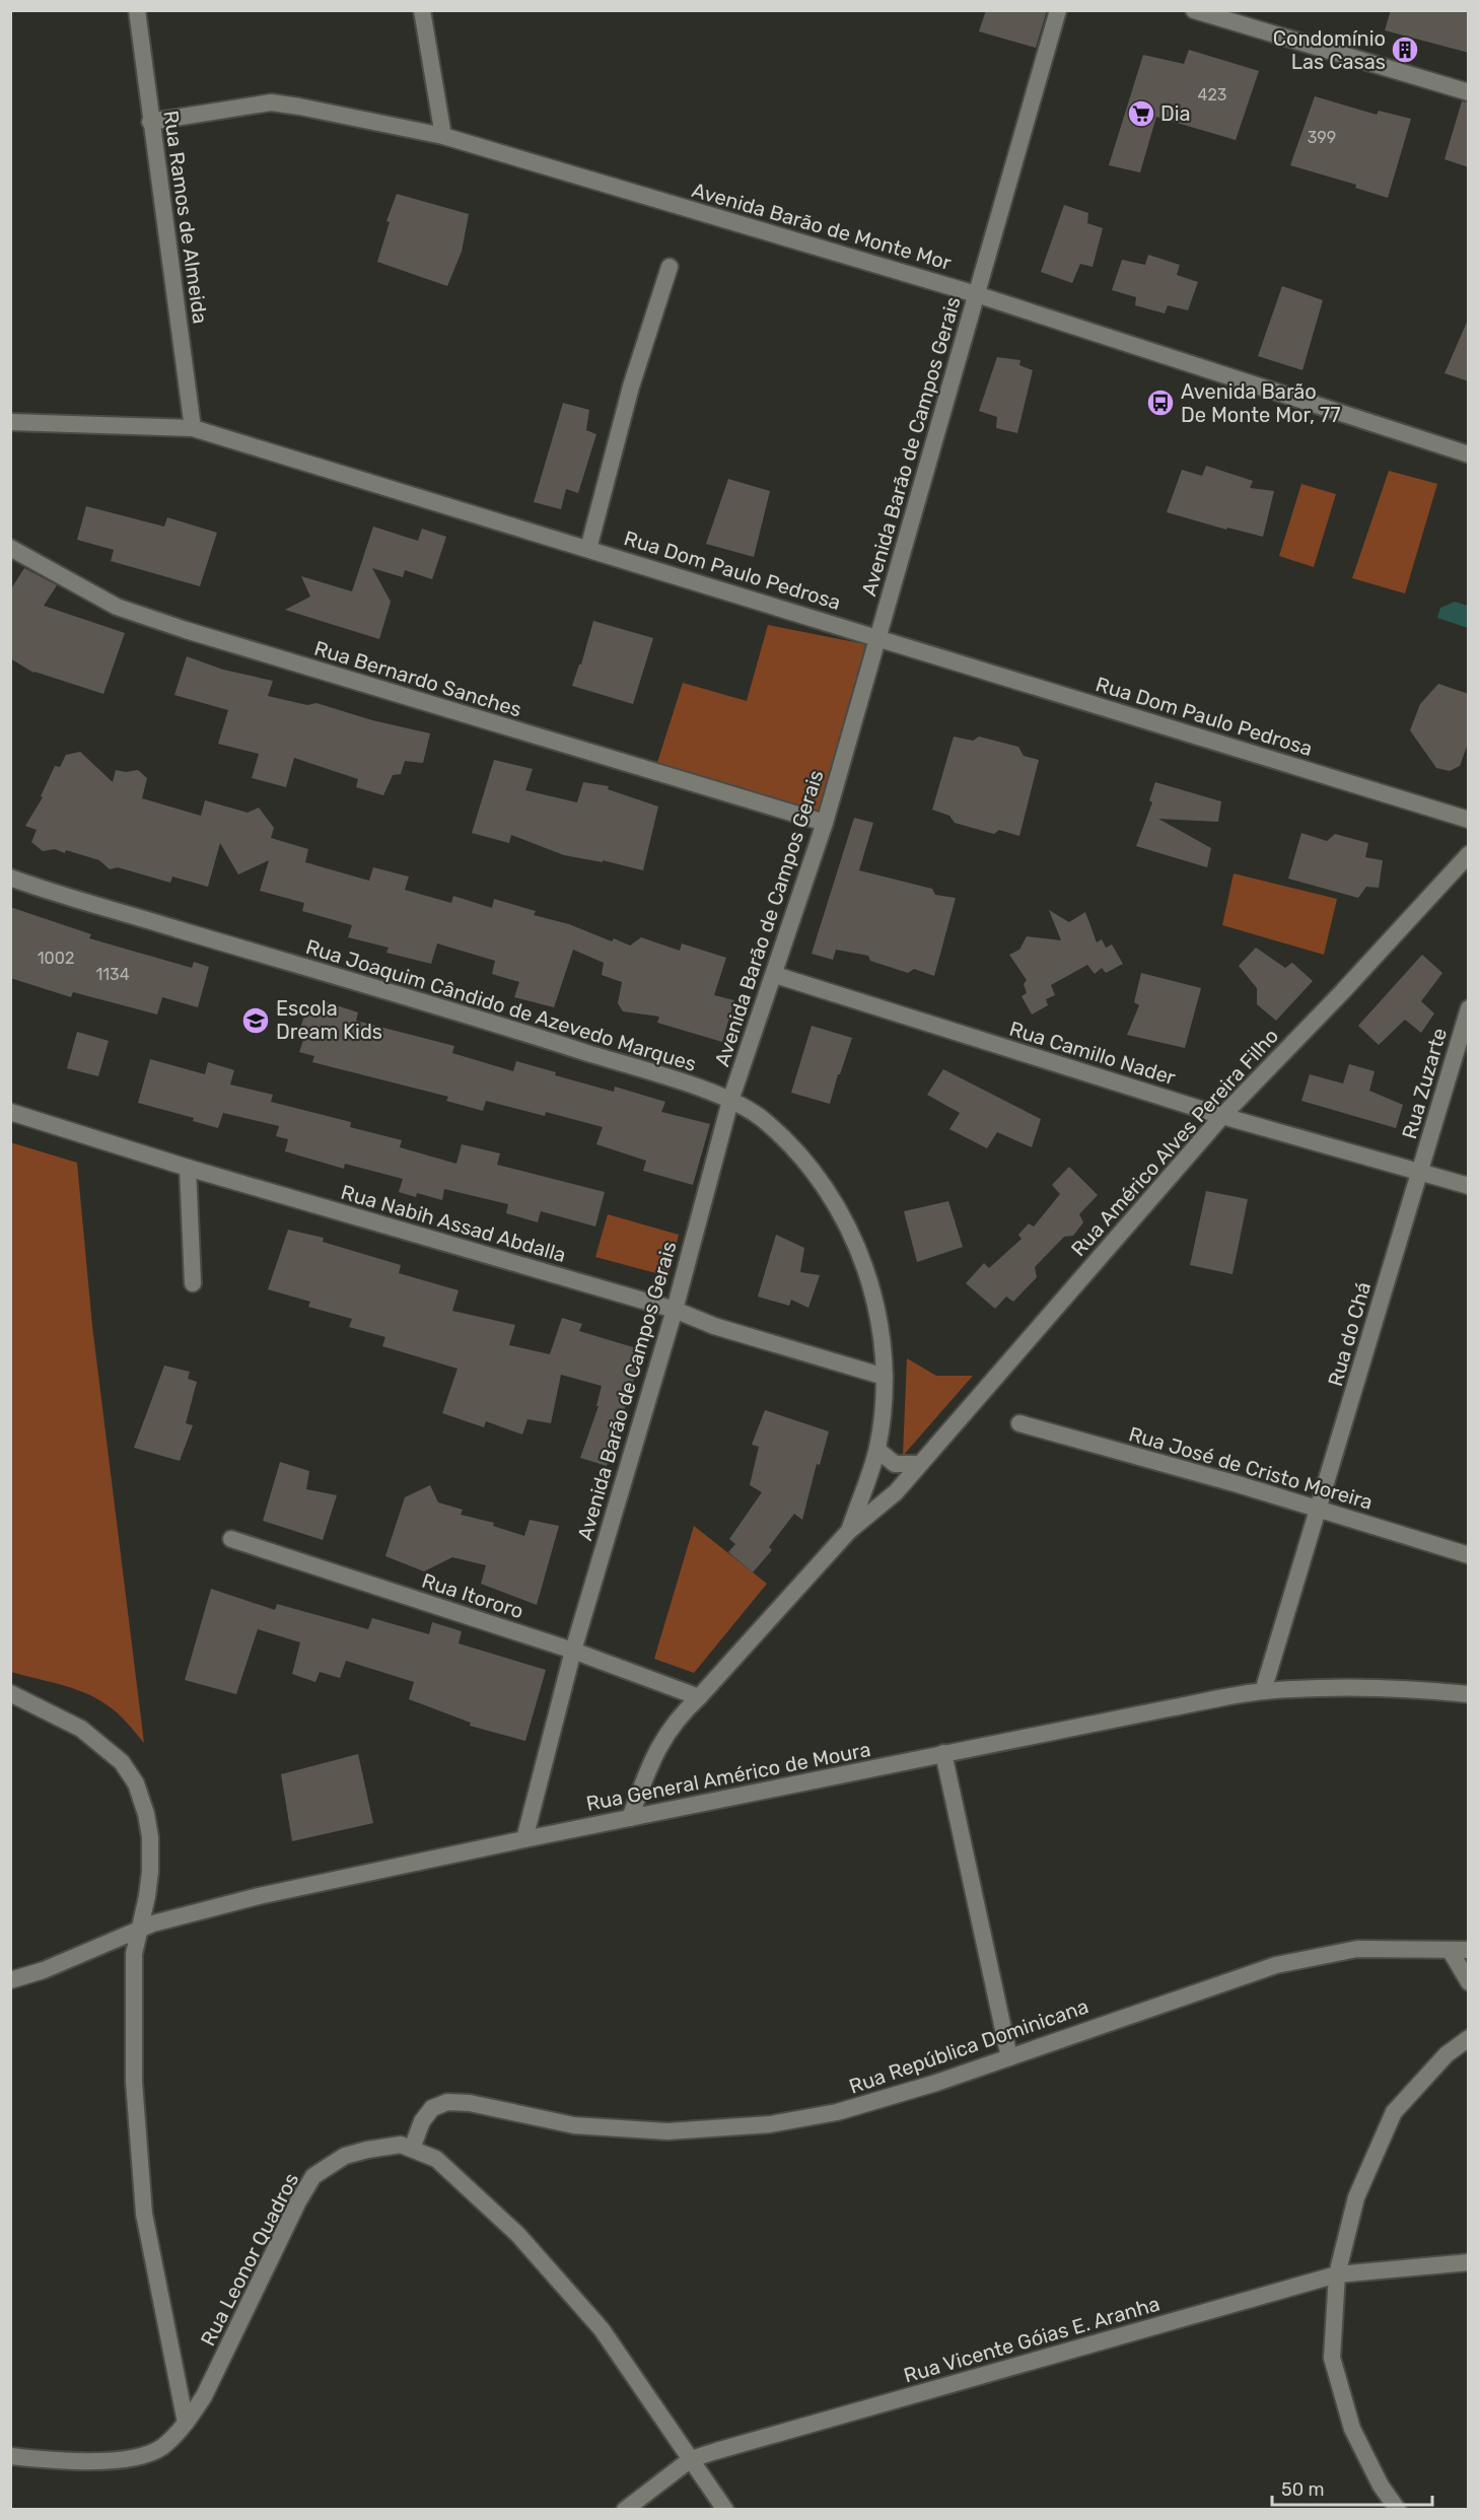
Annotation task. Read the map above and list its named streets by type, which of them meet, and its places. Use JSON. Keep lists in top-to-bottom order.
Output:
{
  "streets": {
    "street": [
      "Rua Ramos de Almeida",
      "Avenida Barão de Monte Mor",
      "Avenida Barão de Campos Gerais",
      "Rua Dom Paulo Pedrosa",
      "Rua Bernardo Sanches",
      "Rua Joaquim Cândido de Azevedo Marques",
      "Rua Camillo Nader",
      "Rua Zuzarte",
      "Rua Américo Alves Pereira Filho",
      "Rua Nabih Assad Abdalla",
      "Rua do Chá",
      "Rua José de Cristo Moreira",
      "Rua Itororo",
      "Rua General Américo de Moura",
      "Rua República Dominicana",
      "Rua Leonor Quadros",
      "Rua Vicente Góias E. Aranha"
    ]
  },
  "crossings": [
    ["Rua Ramos de Almeida", "Avenida Barão de Monte Mor"],
    ["Rua Ramos de Almeida", "Rua Dom Paulo Pedrosa"],
    ["Avenida Barão de Monte Mor", "Avenida Barão de Campos Gerais"],
    ["Avenida Barão de Campos Gerais", "Rua Dom Paulo Pedrosa"],
    ["Avenida Barão de Campos Gerais", "Rua Bernardo Sanches"],
    ["Avenida Barão de Campos Gerais", "Rua Joaquim Cândido de Azevedo Marques"],
    ["Avenida Barão de Campos Gerais", "Rua Camillo Nader"],
    ["Avenida Barão de Campos Gerais", "Rua Nabih Assad Abdalla"],
    ["Avenida Barão de Campos Gerais", "Rua Itororo"],
    ["Avenida Barão de Campos Gerais", "Rua General Américo de Moura"],
    ["Rua Joaquim Cândido de Azevedo Marques", "Rua Américo Alves Pereira Filho"],
    ["Rua Joaquim Cândido de Azevedo Marques", "Rua Nabih Assad Abdalla"],
    ["Rua Joaquim Cândido de Azevedo Marques", "Rua Itororo"],
    ["Rua Joaquim Cândido de Azevedo Marques", "Rua General Américo de Moura"],
    ["Rua Camillo Nader", "Rua Zuzarte"],
    ["Rua Camillo Nader", "Rua Américo Alves Pereira Filho"],
    ["Rua Camillo Nader", "Rua do Chá"],
    ["Rua Zuzarte", "Rua do Chá"],
    ["Rua do Chá", "Rua José de Cristo Moreira"],
    ["Rua do Chá", "Rua General Américo de Moura"],
    ["Rua República Dominicana", "Rua Leonor Quadros"],
    ["Rua Leonor Quadros", "Rua Vicente Góias E. Aranha"]
  ],
  "places": {
    "building": ["Condomínio Las Casas"],
    "supermarket": ["Dia"],
    "bus stop": ["Avenida Barão De Monte Mor, 77"],
    "school or university": ["Escola Dream Kids"]
  },
  "house_numbers": [
    "423",
    "399",
    "1002",
    "1134"
  ],
  "scale_bar": "50 m"
}
